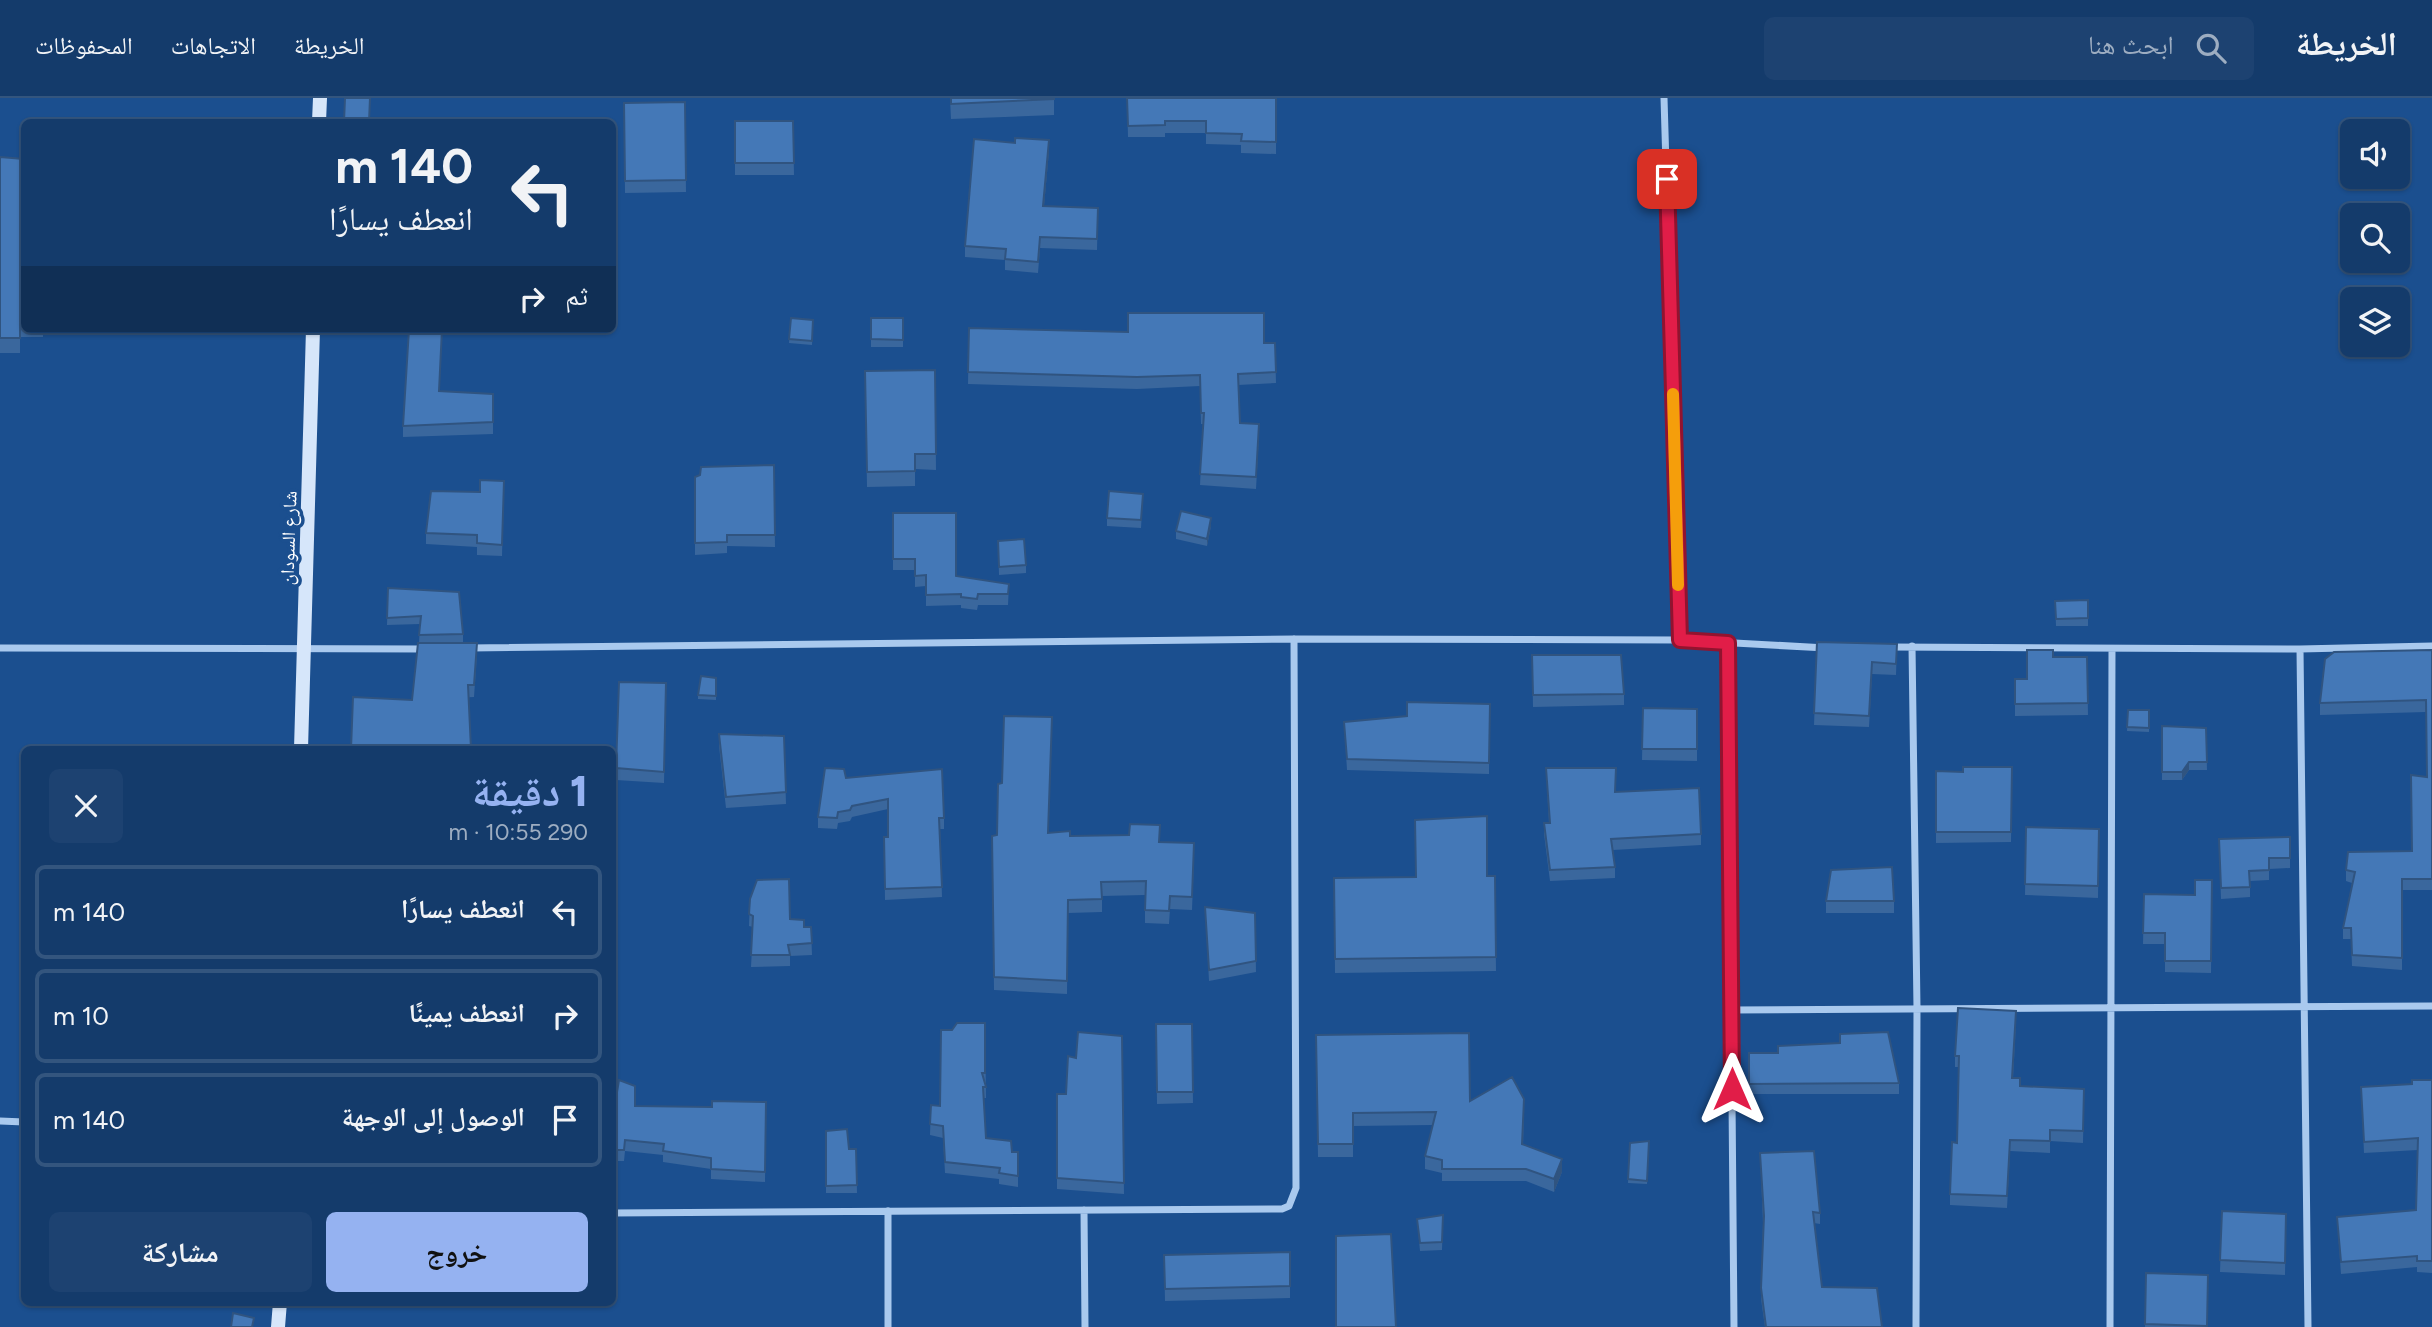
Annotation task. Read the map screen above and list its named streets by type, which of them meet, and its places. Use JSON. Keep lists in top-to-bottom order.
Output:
{
  "streets": {
    "main road": ["شارع السودان"]
  },
  "page": {
    "header": "الخريطة",
    "search": "ابحث هنا",
    "nav": ["الخريطة", "الاتجاهات", "المحفوظات"],
    "turn": ["140 m", "انعطف يسارًا"],
    "then": "ثم",
    "heading": ["1 دقيقة", "290 m · 10:55"],
    "list": [
      {
        "name": "انعطف يسارًا",
        "value": "140 m"
      },
      {
        "name": "انعطف يمينًا",
        "value": "10 m"
      },
      {
        "name": "الوصول إلى الوجهة",
        "value": "140 m"
      }
    ],
    "buttons": ["خروج", "مشاركة"]
  }
}
